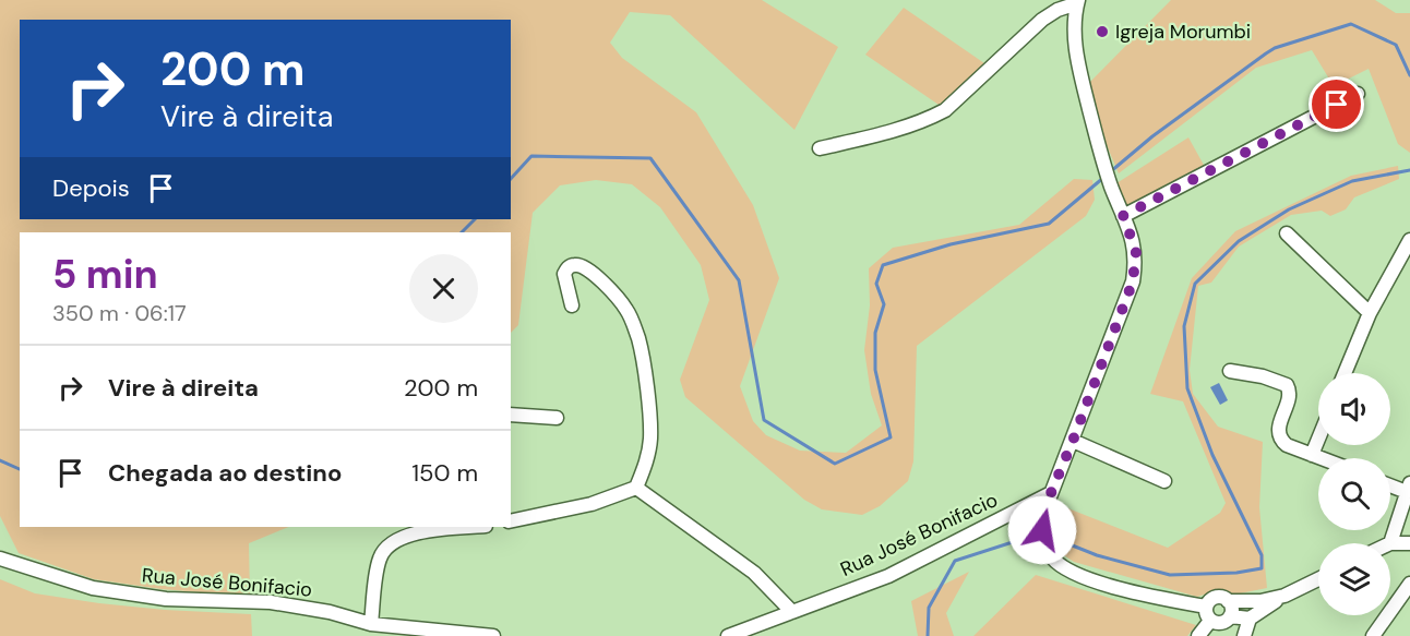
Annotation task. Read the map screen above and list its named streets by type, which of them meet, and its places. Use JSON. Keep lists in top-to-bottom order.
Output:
{
  "streets": {
    "street": ["Rua José Bonifacio"]
  },
  "places": ["Igreja Morumbi"],
  "page": {
    "turn": ["200 m", "Vire à direita"],
    "then": "Depois",
    "heading": ["5 min", "350 m · 06:17"],
    "list": [
      {
        "name": "Vire à direita",
        "value": "200 m"
      },
      {
        "name": "Chegada ao destino",
        "value": "150 m"
      }
    ]
  }
}
